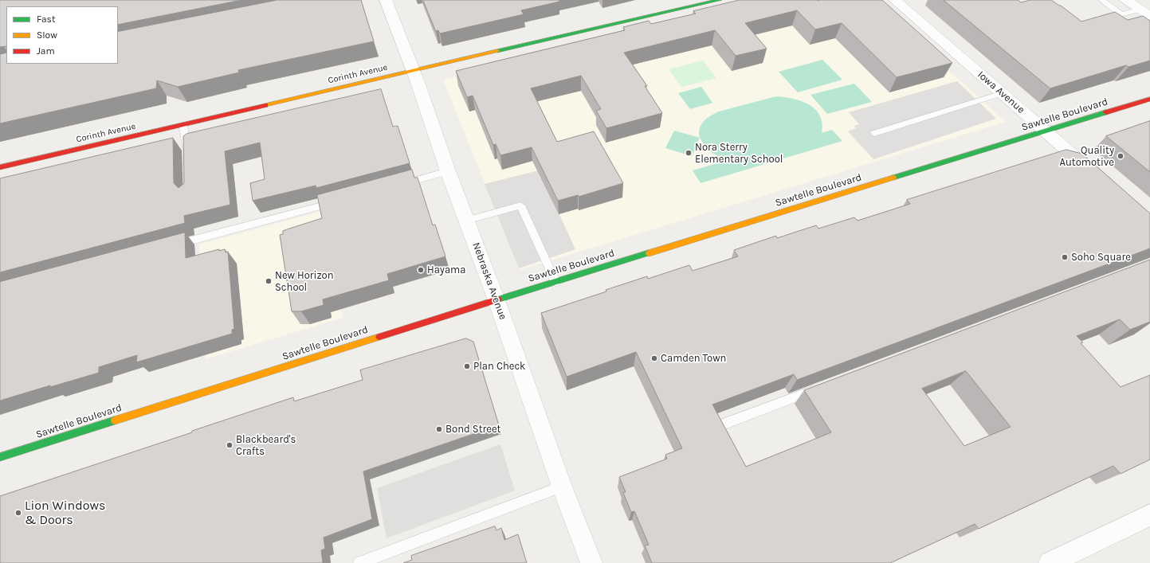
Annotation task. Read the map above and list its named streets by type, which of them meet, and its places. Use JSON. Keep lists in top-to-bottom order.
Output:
{
  "streets": {
    "street": [
      "Corinth Avenue",
      "Iowa Avenue",
      "Sawtelle Boulevard",
      "Nebraska Avenue"
    ]
  },
  "crossings": [
    ["Corinth Avenue", "Nebraska Avenue"],
    ["Iowa Avenue", "Sawtelle Boulevard"],
    ["Sawtelle Boulevard", "Nebraska Avenue"]
  ],
  "places": [
    "Nora Sterry Elementary School",
    "Quality Automotive",
    "Soho Square",
    "Hayama",
    "New Horizon School",
    "Camden Town",
    "Plan Check",
    "Bond Street",
    "Blackbeard's Crafts",
    "Lion Windows & Doors"
  ],
  "legend": ["Fast", "Slow", "Jam"]
}
